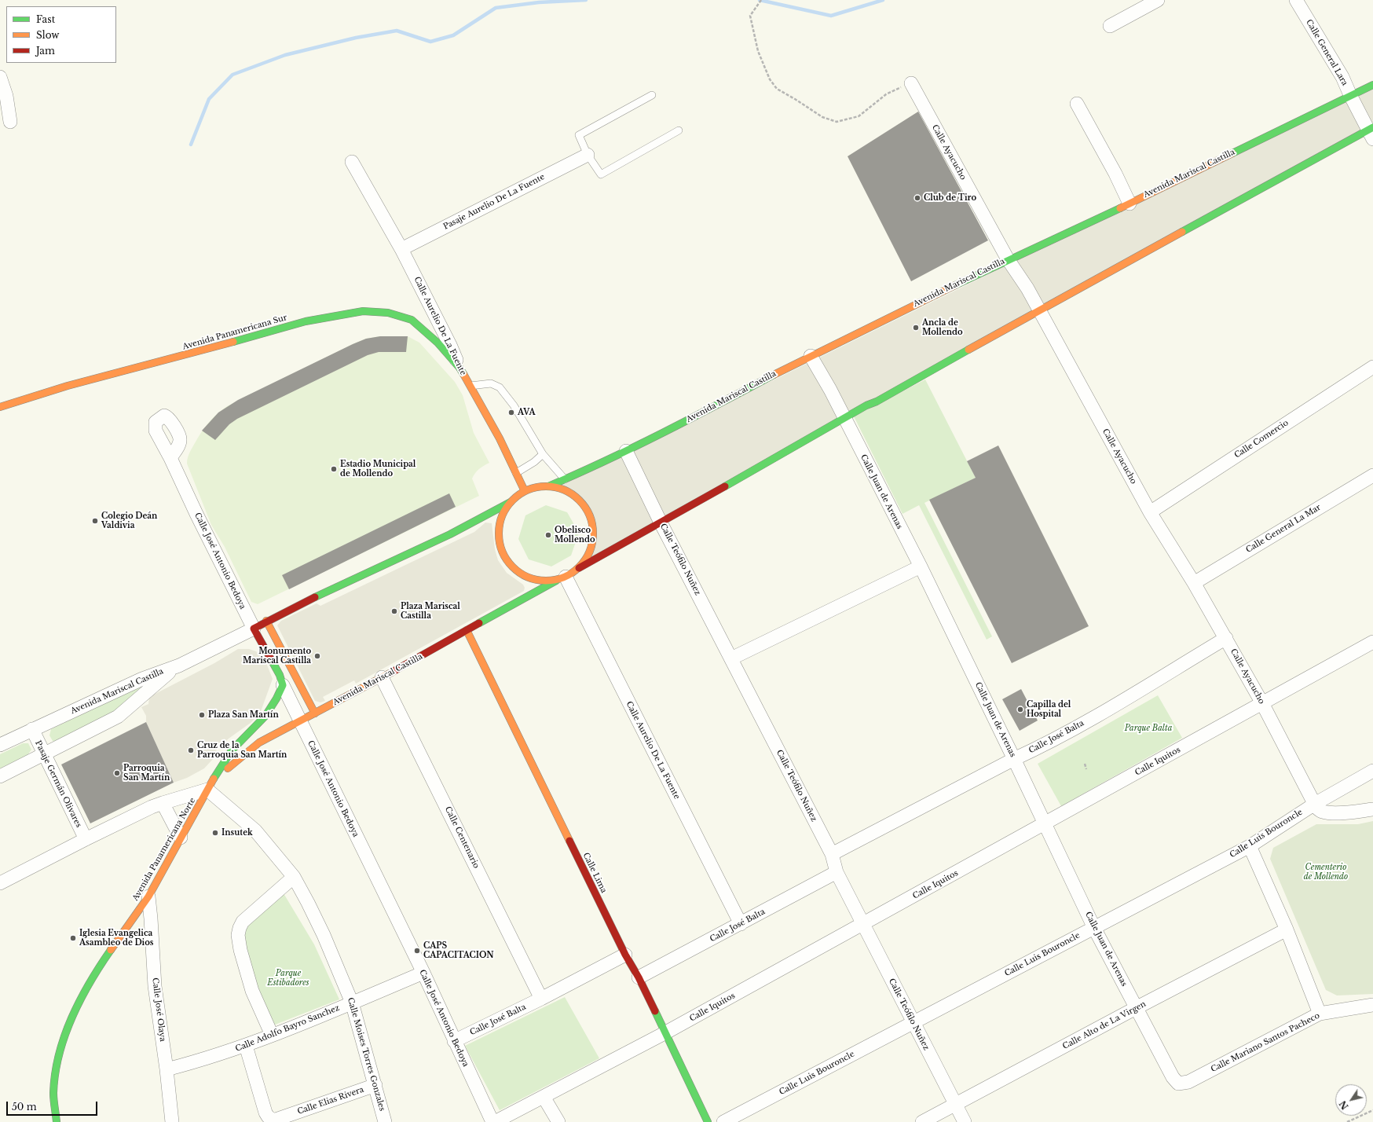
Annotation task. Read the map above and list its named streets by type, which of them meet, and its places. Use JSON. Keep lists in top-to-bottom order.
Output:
{
  "streets": {
    "street": [
      "Calle General Lara",
      "Calle Ayacucho",
      "Avenida Mariscal Castilla",
      "Pasaje Aurelio De La Fuente",
      "Calle Aurelio De La Fuente",
      "Avenida Panamericana Sur",
      "Calle Comercio",
      "Calle Juan de Arenas",
      "Calle General La Mar",
      "Calle Teófilo Nuñez",
      "Calle José Antonio Bedoya",
      "Calle José Balta",
      "Calle Iquitos",
      "Pasaje Germán Olivares",
      "Calle Luis Bouroncle",
      "Calle Centenario",
      "Avenida Panamericana Norte",
      "Calle Lima",
      "Calle José Olaya",
      "Calle Alto de La Virgen",
      "Calle Adolfo Bayro Sanchez",
      "Calle Mariano Santos Pacheco",
      "Calle Moises Torres Gonzales",
      "Calle Elias Rivera"
    ]
  },
  "crossings": [
    ["Calle General Lara", "Avenida Mariscal Castilla"],
    ["Calle Ayacucho", "Avenida Mariscal Castilla"],
    ["Calle Ayacucho", "Calle Comercio"],
    ["Calle Ayacucho", "Calle General La Mar"],
    ["Calle Ayacucho", "Calle José Balta"],
    ["Calle Ayacucho", "Calle Iquitos"],
    ["Calle Ayacucho", "Calle Luis Bouroncle"],
    ["Avenida Mariscal Castilla", "Calle Aurelio De La Fuente"],
    ["Avenida Mariscal Castilla", "Calle Juan de Arenas"],
    ["Avenida Mariscal Castilla", "Calle Teófilo Nuñez"],
    ["Avenida Mariscal Castilla", "Calle José Antonio Bedoya"],
    ["Avenida Mariscal Castilla", "Pasaje Germán Olivares"],
    ["Avenida Mariscal Castilla", "Calle Centenario"],
    ["Avenida Mariscal Castilla", "Avenida Panamericana Norte"],
    ["Avenida Mariscal Castilla", "Calle Lima"],
    ["Avenida Mariscal Castilla", "Calle Moises Torres Gonzales"],
    ["Pasaje Aurelio De La Fuente", "Calle Aurelio De La Fuente"],
    ["Calle Aurelio De La Fuente", "Avenida Panamericana Sur"],
    ["Calle Aurelio De La Fuente", "Calle José Balta"],
    ["Calle Juan de Arenas", "Calle José Balta"],
    ["Calle Juan de Arenas", "Calle Iquitos"],
    ["Calle Juan de Arenas", "Calle Luis Bouroncle"],
    ["Calle Juan de Arenas", "Calle Alto de La Virgen"],
    ["Calle Juan de Arenas", "Calle Mariano Santos Pacheco"],
    ["Calle Teófilo Nuñez", "Calle José Balta"],
    ["Calle Teófilo Nuñez", "Calle Iquitos"],
    ["Calle Teófilo Nuñez", "Calle Luis Bouroncle"],
    ["Calle Teófilo Nuñez", "Calle Alto de La Virgen"],
    ["Calle José Antonio Bedoya", "Calle José Balta"],
    ["Calle José Antonio Bedoya", "Calle Iquitos"],
    ["Calle José Antonio Bedoya", "Calle Adolfo Bayro Sanchez"],
    ["Calle José Balta", "Calle Centenario"],
    ["Calle José Balta", "Calle Lima"],
    ["Calle Iquitos", "Calle Lima"],
    ["Avenida Panamericana Norte", "Calle José Olaya"],
    ["Avenida Panamericana Norte", "Calle Moises Torres Gonzales"],
    ["Calle José Olaya", "Calle Adolfo Bayro Sanchez"],
    ["Calle Adolfo Bayro Sanchez", "Calle Moises Torres Gonzales"],
    ["Calle Adolfo Bayro Sanchez", "Calle Elias Rivera"],
    ["Calle Moises Torres Gonzales", "Calle Elias Rivera"]
  ],
  "parks": ["Parque Balta", "Cementerio de Mollendo", "Parque Estibadores"],
  "places": [
    "Club de Tiro",
    "Ancla de Mollendo",
    "AVA",
    "Estadio Municipal de Mollendo",
    "Colegio Deán Valdivia",
    "Obelisco Mollendo",
    "Plaza Mariscal Castilla",
    "Monumento Mariscal Castilla",
    "Capilla del Hospital",
    "Plaza San Martín",
    "Cruz de la Parroquia San Martín",
    "Parroquia San Martín",
    "Insutek",
    "Iglesia Evangelica Asambleo de Dios",
    "CAPS CAPACITACION"
  ],
  "legend": ["Fast", "Slow", "Jam"],
  "scale_bar": "50 m",
  "north": "bottom left"
}
